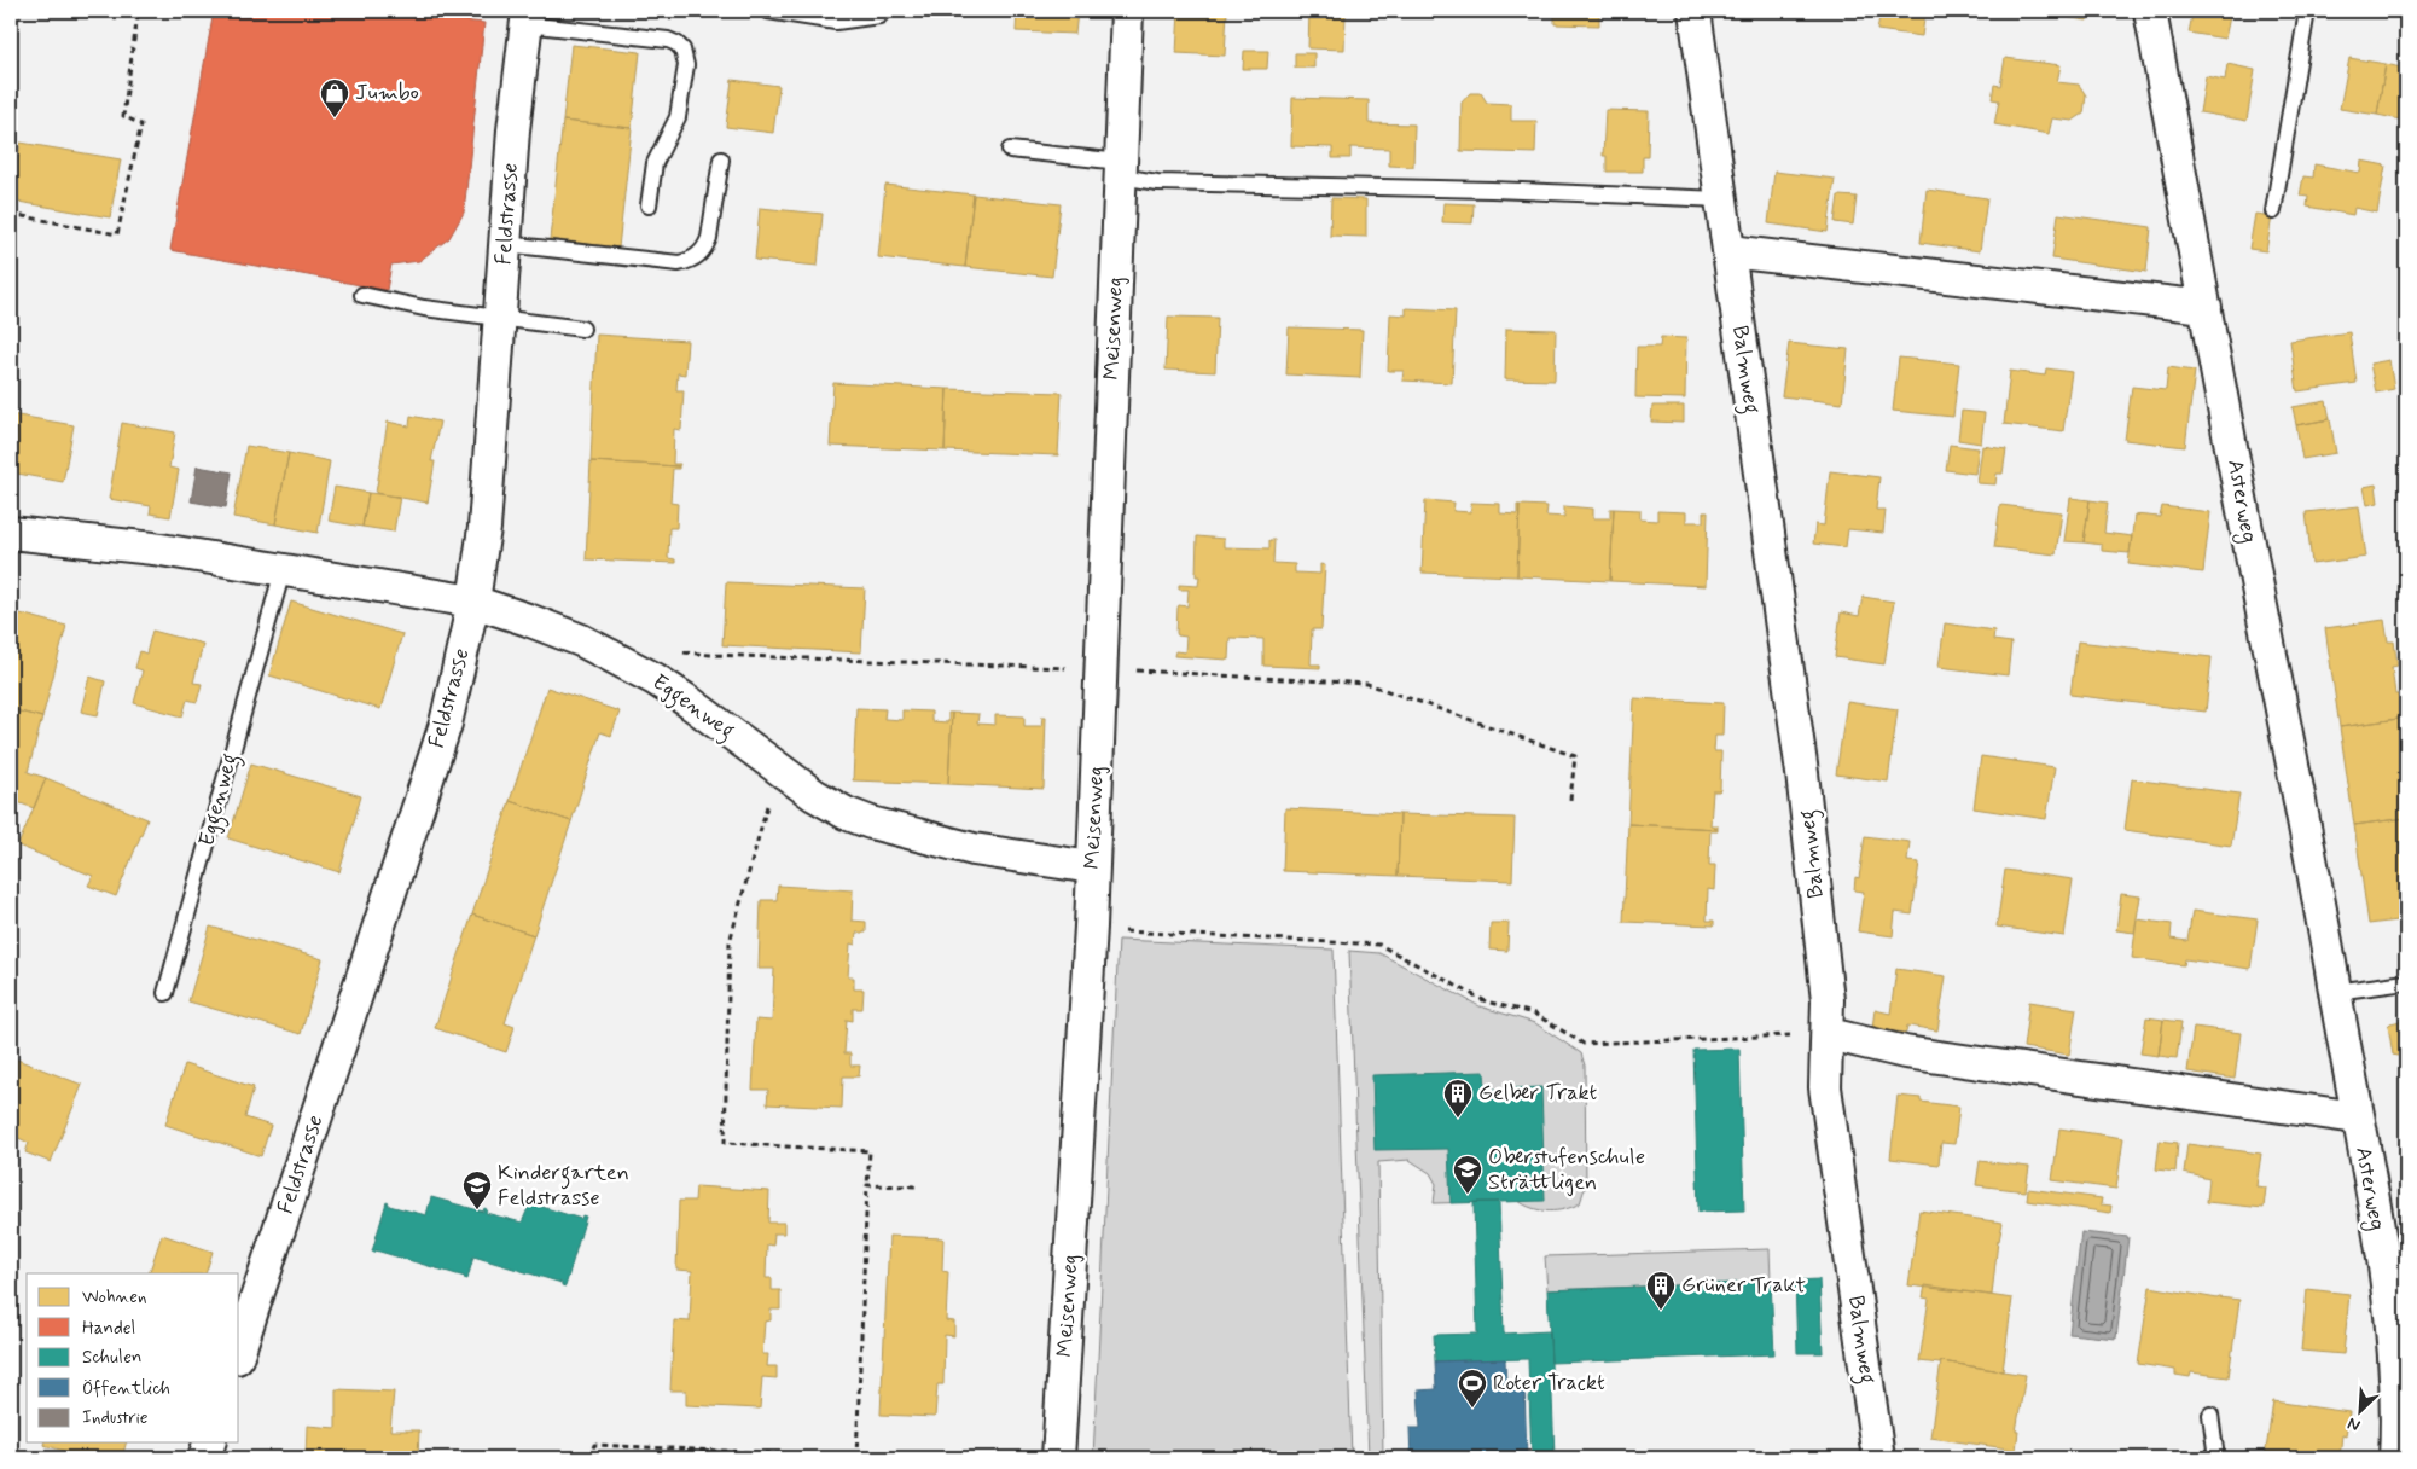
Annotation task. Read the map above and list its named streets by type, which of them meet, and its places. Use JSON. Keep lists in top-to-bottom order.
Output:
{
  "streets": {
    "street": [
      "Feldstrasse",
      "Meisenweg",
      "Balmweg",
      "Asterweg",
      "Eggenweg"
    ]
  },
  "crossings": [
    ["Feldstrasse", "Eggenweg"],
    ["Meisenweg", "Eggenweg"]
  ],
  "places": {
    "shop": ["Jumbo"],
    "building": ["Gelber Trakt", "Grüner Trakt"],
    "school or university": ["Oberstufenschule Strättligen", "Kindergarten Feldstrasse"],
    "sports": ["Roter Trackt"]
  },
  "legend": [
    "Wohnen",
    "Handel",
    "Schulen",
    "Öffentlich",
    "Industrie"
  ],
  "north": "bottom left"
}
